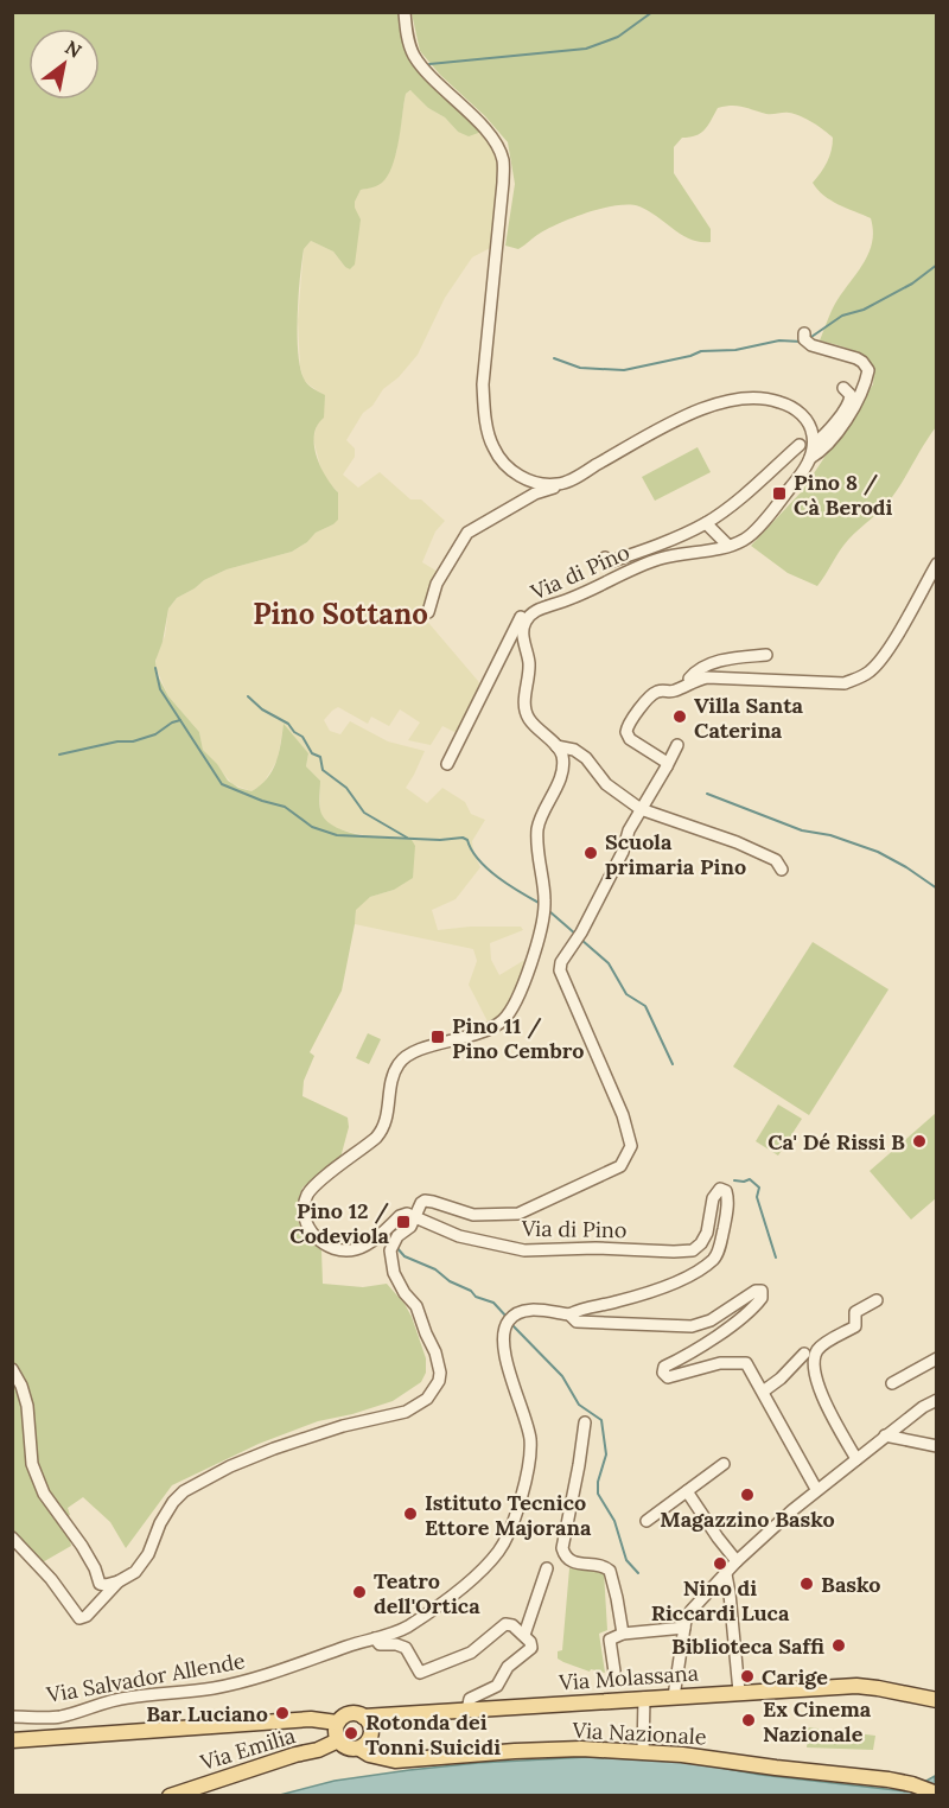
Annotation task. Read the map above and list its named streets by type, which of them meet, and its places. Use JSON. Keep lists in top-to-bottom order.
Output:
{
  "streets": {
    "main road": ["Via Molassana", "Via Nazionale", "Via Emilia"],
    "street": ["Via di Pino", "Via Salvador Allende"]
  },
  "crossings": [
    ["Via di Pino", "Via Salvador Allende"],
    ["Via Molassana", "Via Nazionale"],
    ["Via Molassana", "Via Emilia"],
    ["Via Nazionale", "Via Emilia"]
  ],
  "districts": ["Pino Sottano"],
  "places": {
    "transit": ["Pino 8 / Cà Berodi", "Pino 11 / Pino Cembro", "Pino 12 / Codeviola"],
    "other": [
      "Villa Santa Caterina",
      "Scuola primaria Pino",
      "Ca' Dé Rissi B",
      "Magazzino Basko",
      "Istituto Tecnico Ettore Majorana",
      "Nino di Riccardi Luca",
      "Basko",
      "Teatro dell'Ortica",
      "Biblioteca Saffi",
      "Carige",
      "Bar Luciano",
      "Ex Cinema Nazionale",
      "Rotonda dei Tonni Suicidi"
    ]
  },
  "north": "top right"
}
